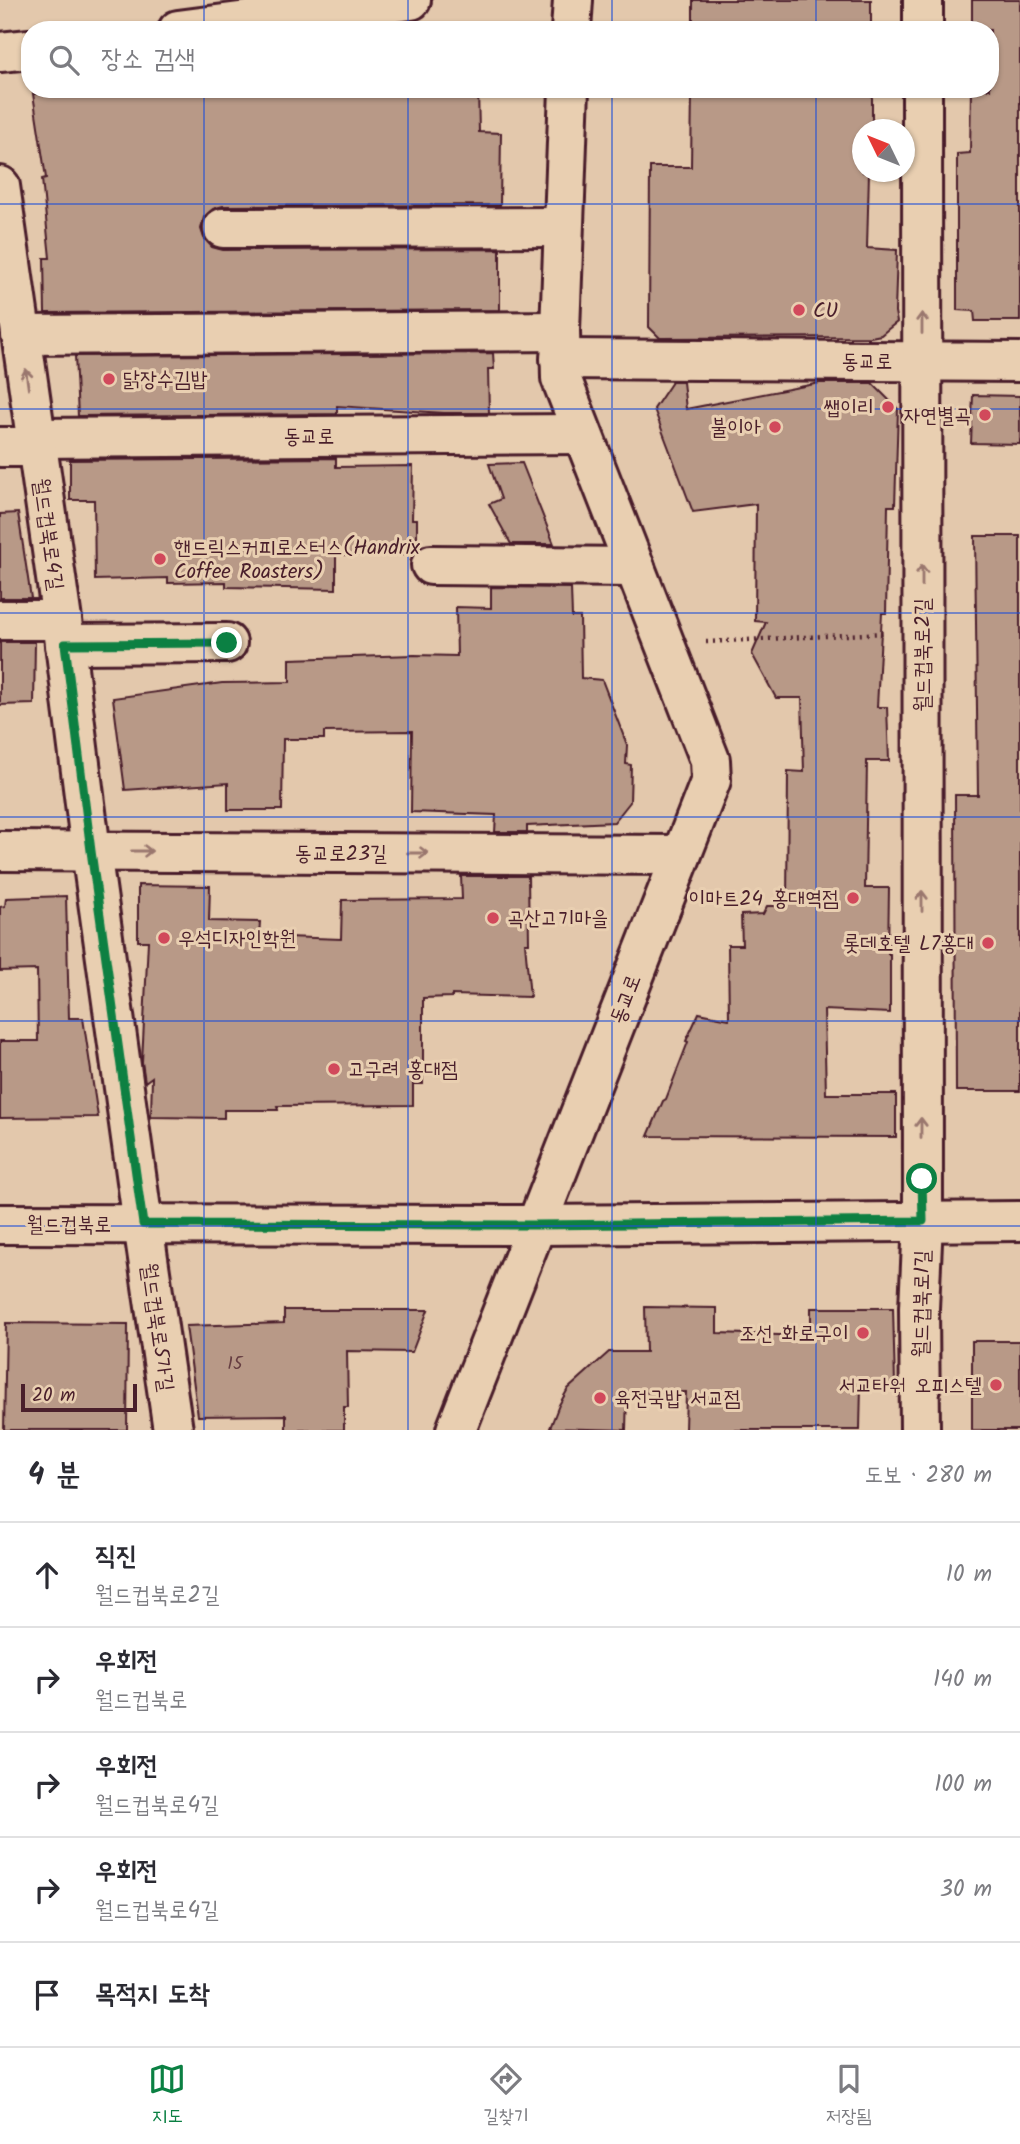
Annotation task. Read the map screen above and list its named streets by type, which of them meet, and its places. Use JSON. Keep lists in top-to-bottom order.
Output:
{
  "streets": {
    "street": [
      "동교로",
      "월드컵북로4길",
      "월드컵북로2길",
      "동교로23길",
      "월드컵북로",
      "월드컵북로1길",
      "월드컵북로5가길"
    ]
  },
  "crossings": [
    ["동교로", "월드컵북로4길"],
    ["동교로", "월드컵북로2길"],
    ["동교로", "동교로23길"],
    ["동교로", "월드컵북로"],
    ["월드컵북로4길", "동교로23길"],
    ["월드컵북로4길", "월드컵북로"],
    ["월드컵북로4길", "월드컵북로5가길"],
    ["월드컵북로2길", "월드컵북로"],
    ["월드컵북로2길", "월드컵북로1길"],
    ["월드컵북로", "월드컵북로1길"],
    ["월드컵북로", "월드컵북로5가길"]
  ],
  "one_way": ["월드컵북로2길"],
  "places": [
    "CU",
    "닭장수김밥",
    "쌥이리",
    "자연별곡",
    "불이아",
    "핸드릭스커피로스터스(Handrix Coffee Roasters)",
    "이마트24 홍대역점",
    "곡산고기마을",
    "우석디자인학원",
    "롯데호텔 L7홍대",
    "고구려 홍대점",
    "조선 화로구이",
    "서교타워 오피스텔",
    "육전국밥 서교점"
  ],
  "house_numbers": ["15"],
  "scale_bar": "20 m",
  "north": "top left",
  "page": {
    "search": "장소 검색",
    "scale": "20 m",
    "heading": ["4 분", "도보 · 280 m"],
    "list": [
      ["직진", "월드컵북로2길", "10 m"],
      ["우회전", "월드컵북로", "140 m"],
      ["우회전", "월드컵북로4길", "100 m"],
      ["우회전", "월드컵북로4길", "30 m"],
      "목적지 도착"
    ],
    "nav": ["지도", "길찾기", "저장됨"]
  }
}
